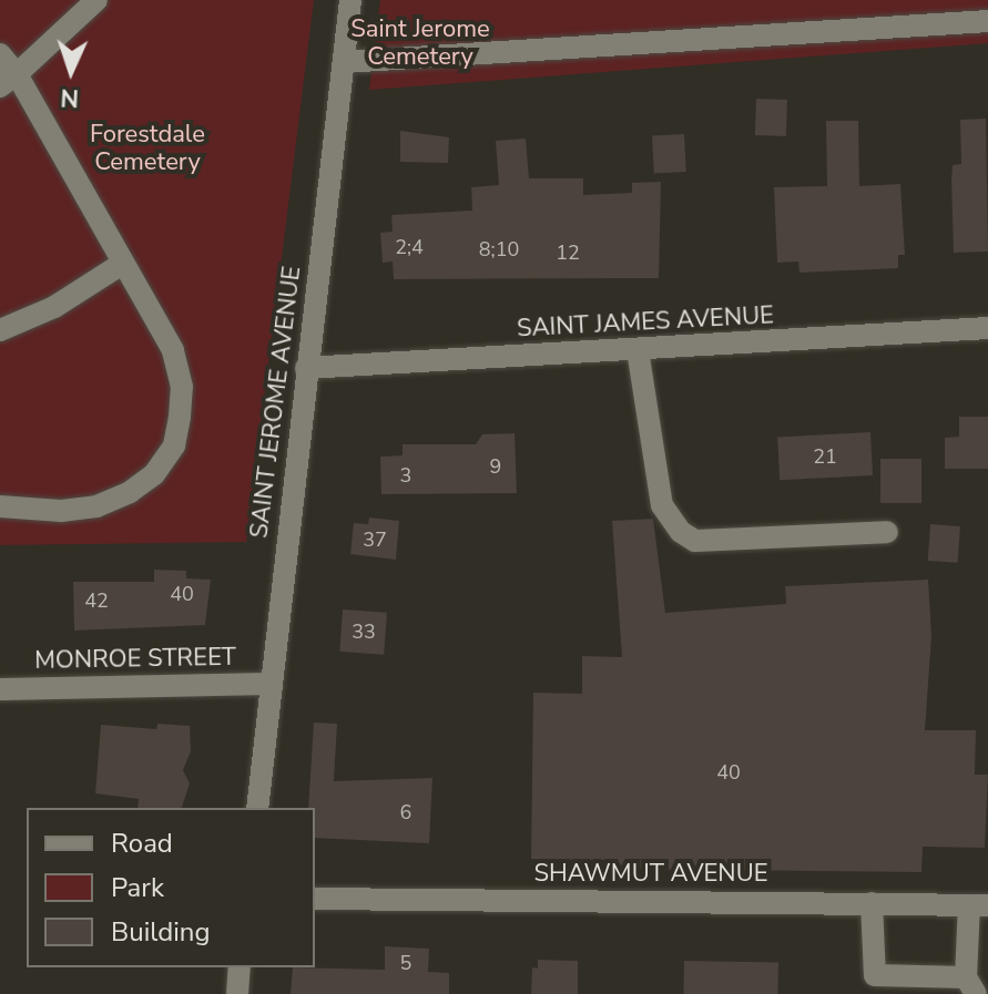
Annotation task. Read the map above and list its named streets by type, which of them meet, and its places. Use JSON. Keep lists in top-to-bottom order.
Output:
{
  "streets": {
    "street": [
      "SAINT JAMES AVENUE",
      "SAINT JEROME AVENUE",
      "MONROE STREET",
      "SHAWMUT AVENUE"
    ]
  },
  "crossings": [
    ["SAINT JAMES AVENUE", "SAINT JEROME AVENUE"],
    ["SAINT JEROME AVENUE", "MONROE STREET"]
  ],
  "parks": ["Saint Jerome Cemetery", "Forestdale Cemetery"],
  "house_numbers": [
    "2;4",
    "8;10",
    "12",
    "21",
    "9",
    "3",
    "37",
    "40",
    "42",
    "33",
    "40",
    "6",
    "5"
  ],
  "legend": ["Road", "Park", "Building"],
  "north": "bottom"
}
